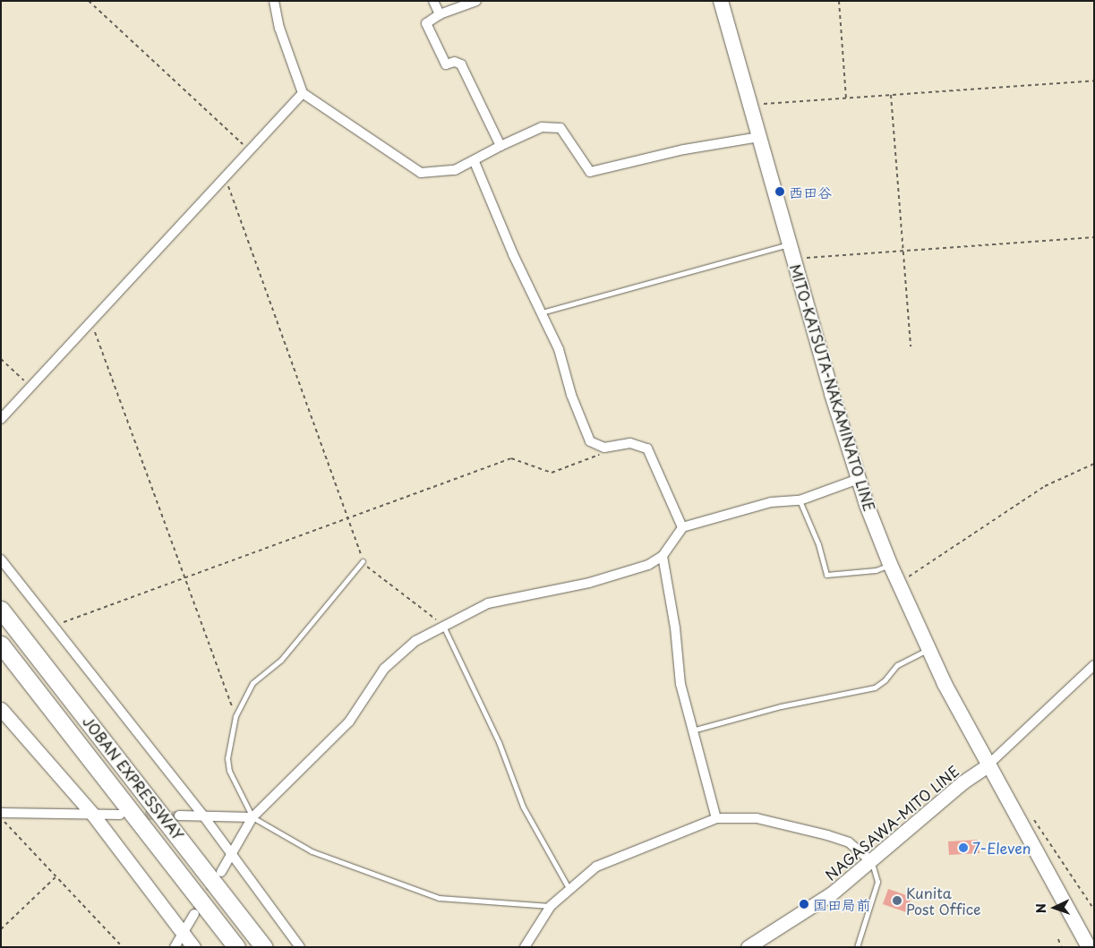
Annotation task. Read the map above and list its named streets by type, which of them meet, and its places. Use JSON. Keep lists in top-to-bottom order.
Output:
{
  "streets": {
    "highway": ["JOBAN EXPRESSWAY"],
    "main road": ["MITO-KATSUTA-NAKAMINATO LINE"],
    "street": ["NAGASAWA-MITO LINE"]
  },
  "crossings": [
    ["MITO-KATSUTA-NAKAMINATO LINE", "NAGASAWA-MITO LINE"]
  ],
  "places": [
    "西田谷",
    "7-Eleven",
    "Kunita Post Office",
    "国田局前"
  ],
  "north": "left"
}
